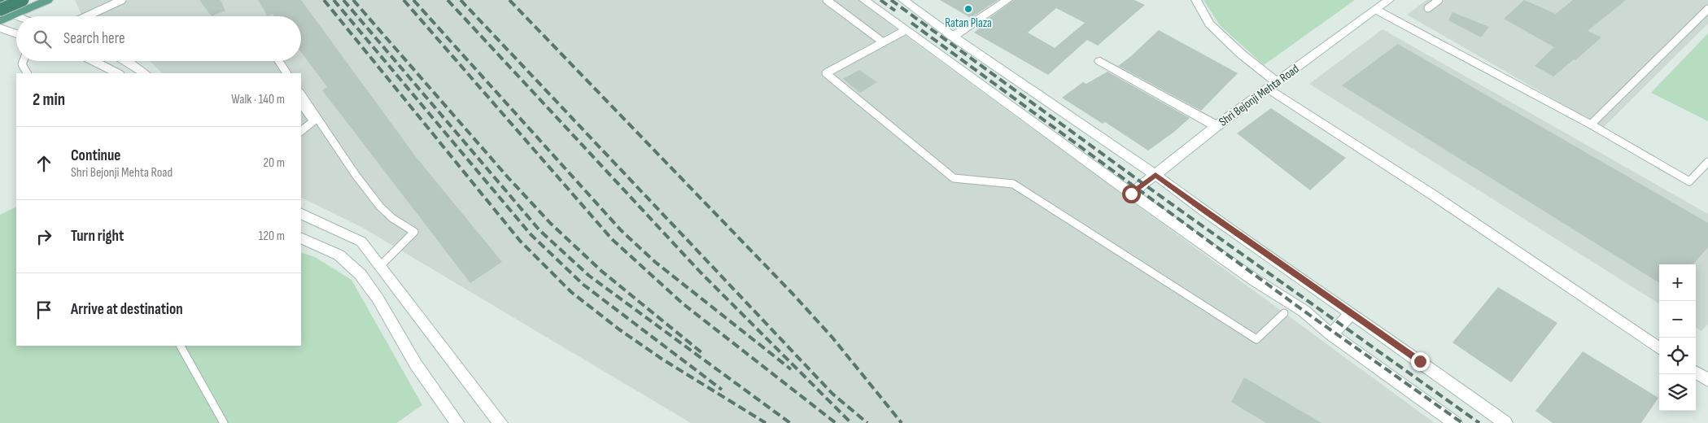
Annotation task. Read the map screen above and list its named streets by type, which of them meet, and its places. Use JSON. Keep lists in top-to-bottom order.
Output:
{
  "streets": {
    "main road": ["Shri Bejonji Mehta Road"]
  },
  "places": ["Ratan Plaza"],
  "page": {
    "search": "Search here",
    "heading": ["2 min", "Walk · 140 m"],
    "list": [
      ["Continue", "Shri Bejonji Mehta Road", "20 m"],
      ["Turn right", "120 m"],
      "Arrive at destination"
    ],
    "map_buttons": ["+", "−"]
  }
}
